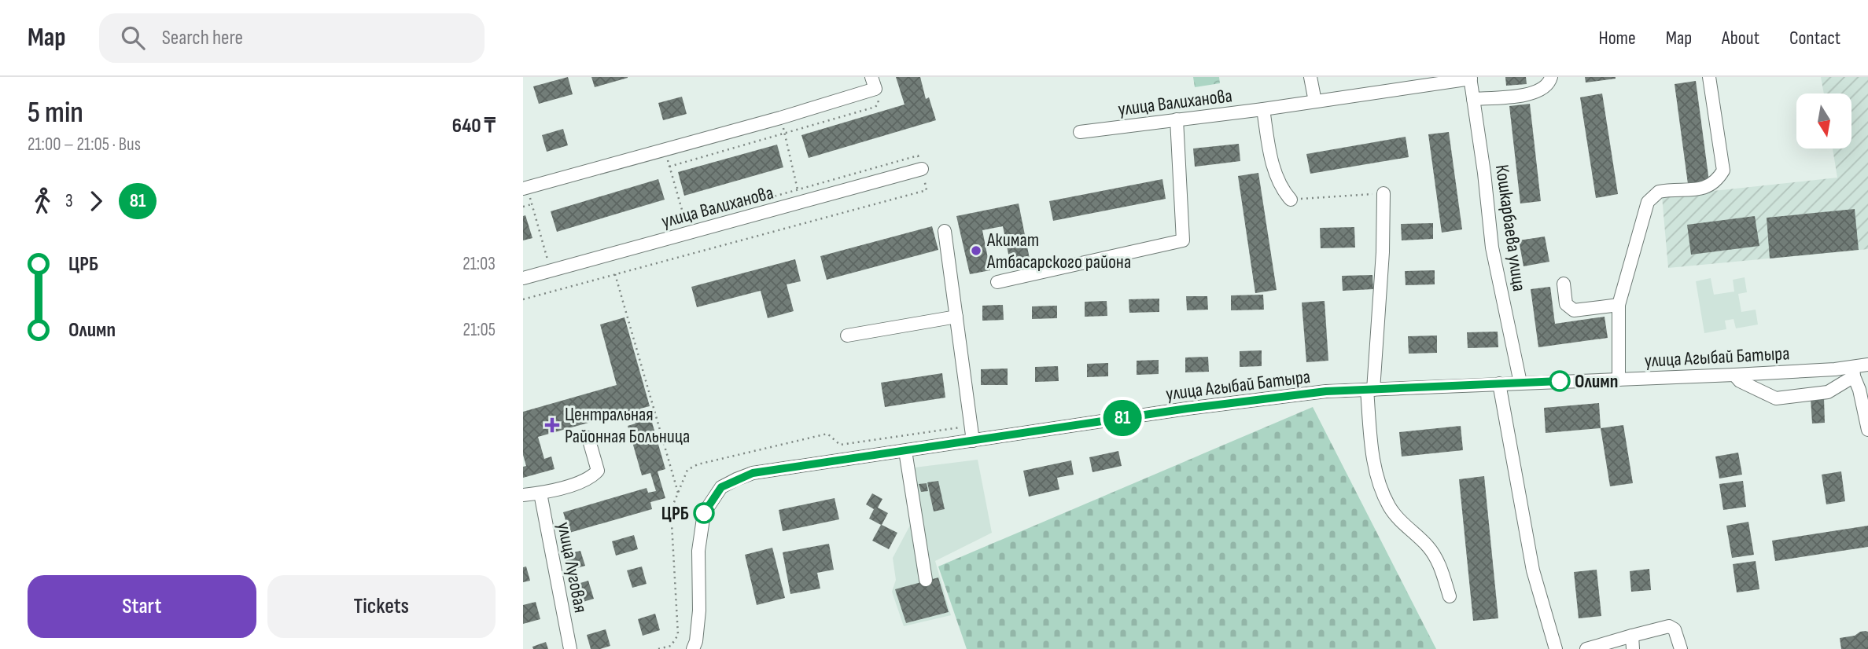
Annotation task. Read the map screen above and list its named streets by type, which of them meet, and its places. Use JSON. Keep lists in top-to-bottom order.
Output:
{
  "streets": {
    "street": [
      "улица Валиханова",
      "Кошкарбаева улица",
      "улица Агыбай Батыра",
      "улица Луговая"
    ]
  },
  "crossings": [
    ["улица Валиханова", "Кошкарбаева улица"],
    ["Кошкарбаева улица", "улица Агыбай Батыра"]
  ],
  "places": {
    "other": ["Акимат Атбасарского района", "Олимп", "ЦРБ"],
    "health": ["Центральная Районная Больница"]
  },
  "lines": ["bus line 81"],
  "north": "bottom",
  "page": {
    "header": "Map",
    "search": "Search here",
    "nav": [
      "Home",
      "Map",
      "About",
      "Contact"
    ],
    "heading": ["5 min", "21:00 – 21:05 · Bus", "640 ₸"],
    "on_map": "81",
    "legs": ["3", "81"],
    "list": [
      {
        "name": "ЦРБ",
        "value": "21:03"
      },
      {
        "name": "Олимп",
        "value": "21:05"
      }
    ],
    "buttons": ["Start", "Tickets"]
  }
}
